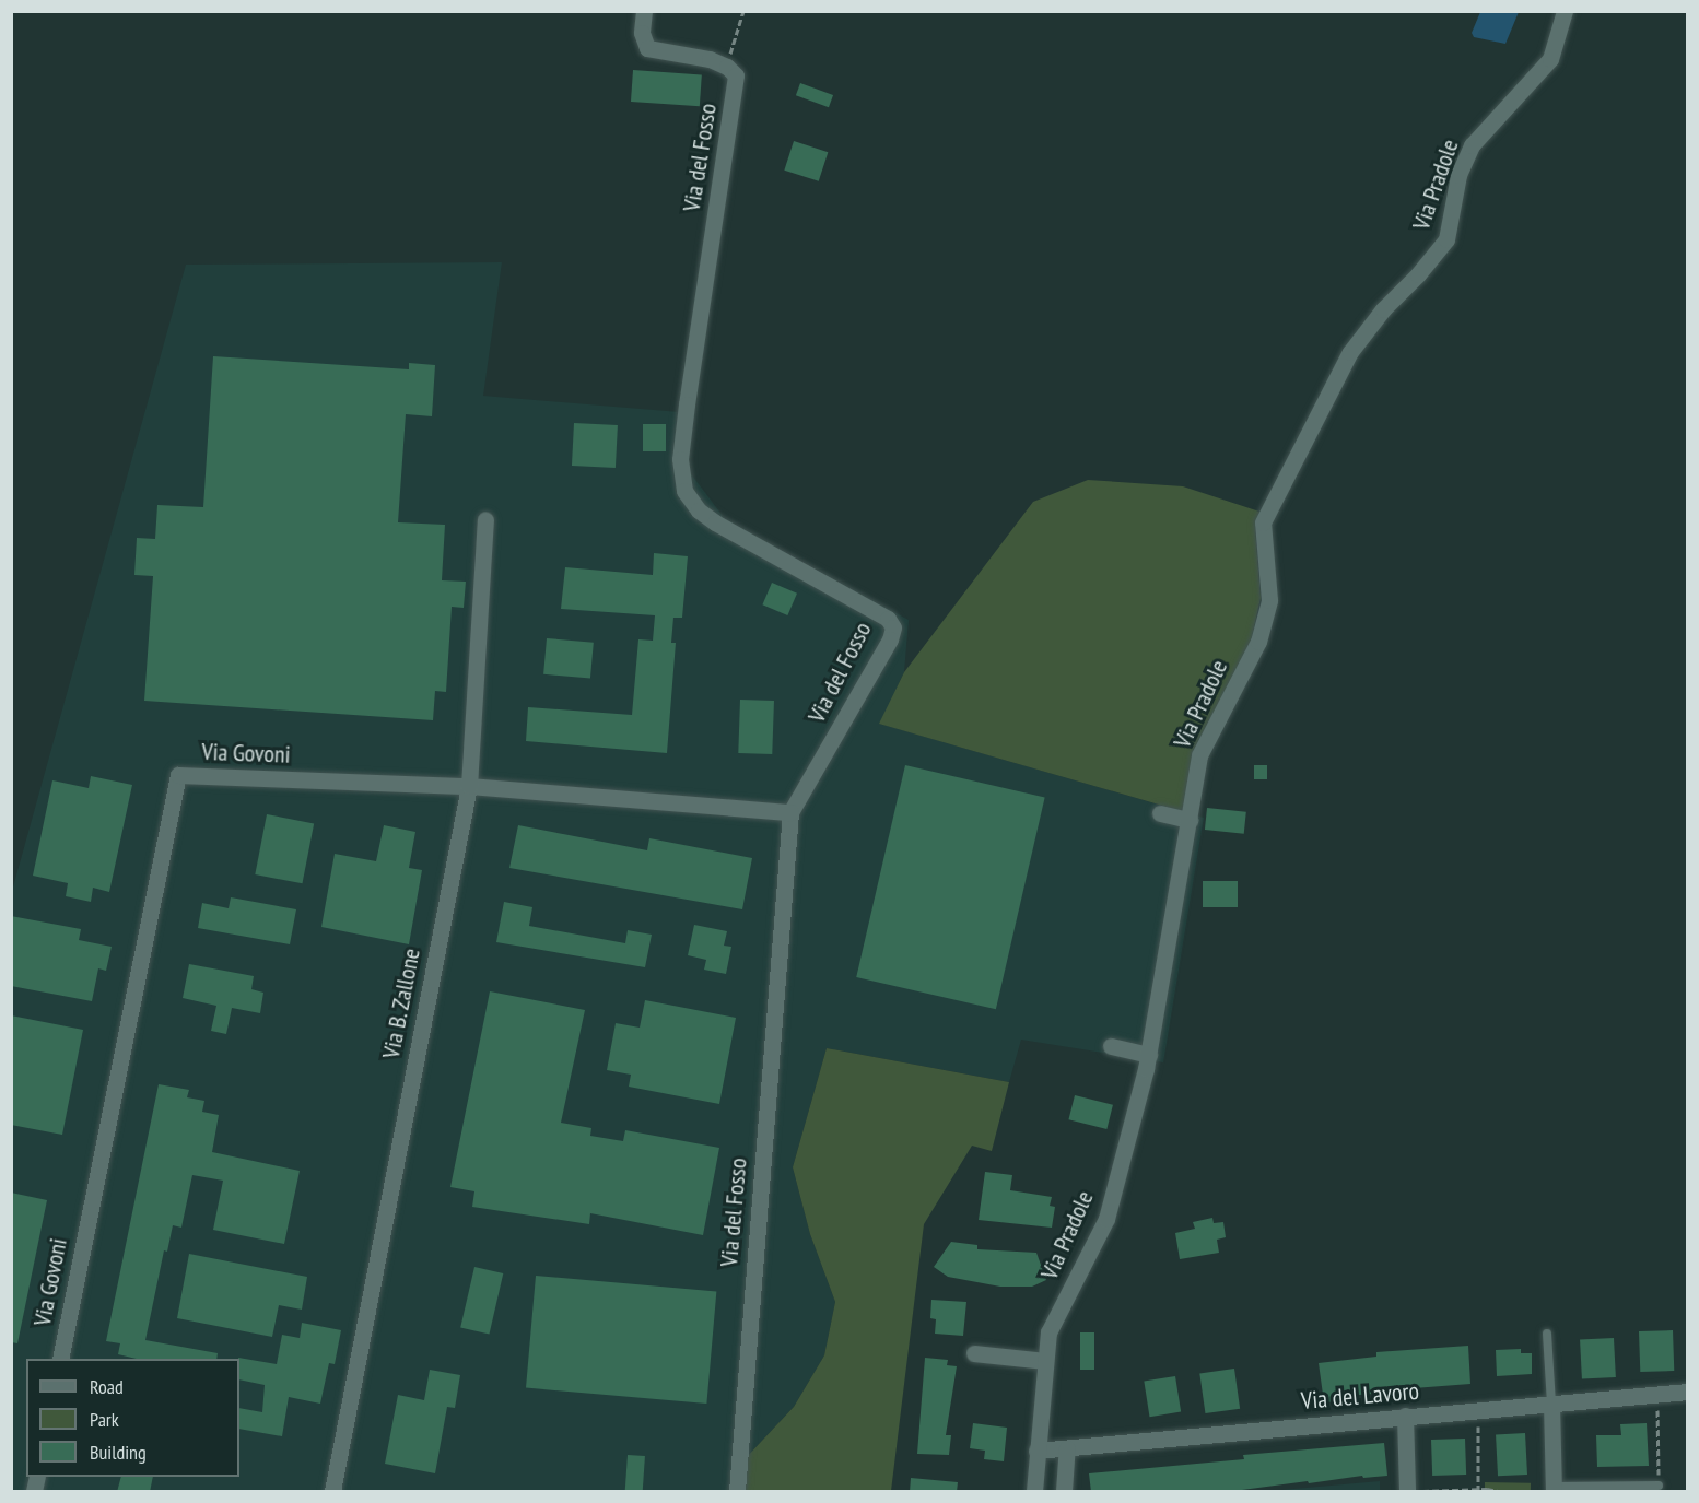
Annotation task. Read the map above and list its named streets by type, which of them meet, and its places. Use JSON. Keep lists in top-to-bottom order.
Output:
{
  "streets": {
    "street": [
      "Via del Fosso",
      "Via Pradole",
      "Via Govoni",
      "Via B. Zallone",
      "Via del Lavoro"
    ]
  },
  "crossings": [
    ["Via del Fosso", "Via Govoni"],
    ["Via Pradole", "Via del Lavoro"],
    ["Via Govoni", "Via B. Zallone"]
  ],
  "legend": ["Road", "Park", "Building"]
}
